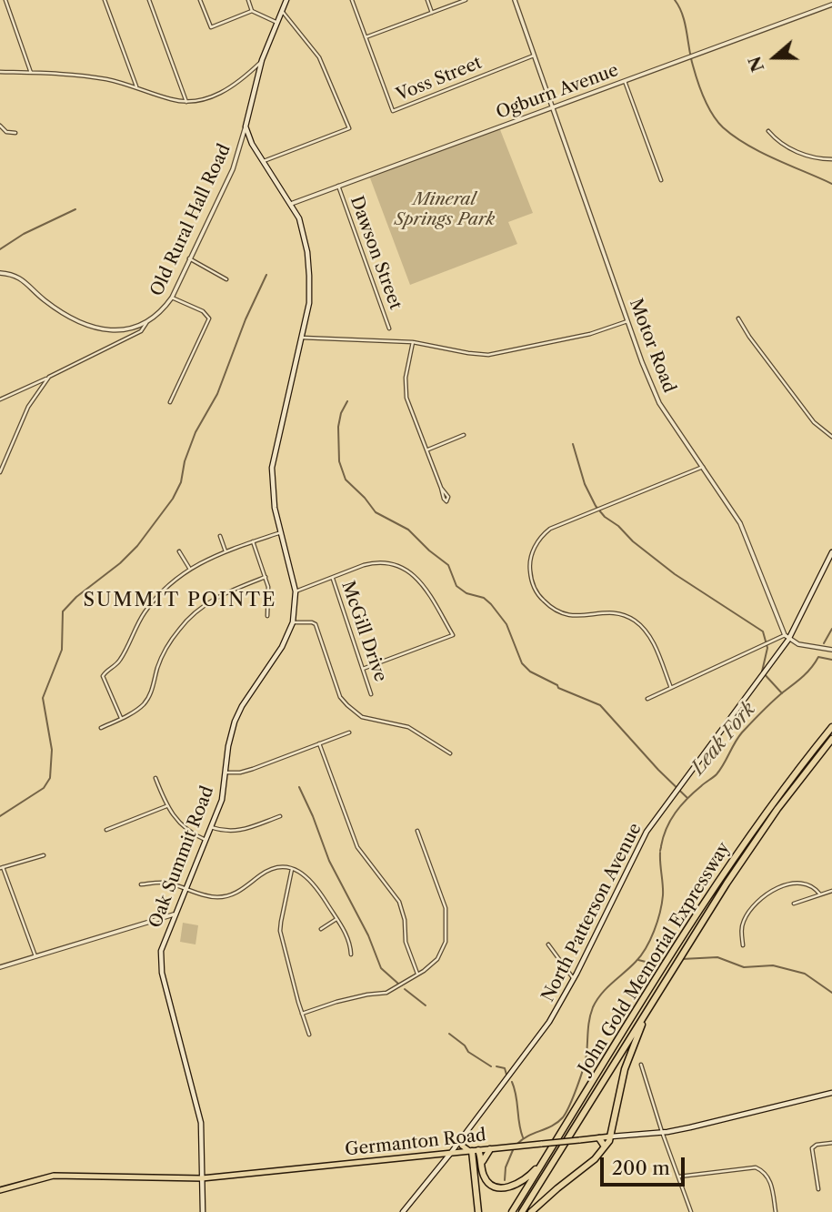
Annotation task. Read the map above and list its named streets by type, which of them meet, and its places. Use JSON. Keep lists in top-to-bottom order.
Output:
{
  "streets": {
    "highway": ["John Gold Memorial Expressway"],
    "main road": [
      "Old Rural Hall Road",
      "Oak Summit Road",
      "North Patterson Avenue",
      "Germanton Road"
    ],
    "street": [
      "Voss Street",
      "Ogburn Avenue",
      "Dawson Street",
      "Motor Road",
      "McGill Drive"
    ]
  },
  "crossings": [
    ["Voss Street", "Motor Road"],
    ["Ogburn Avenue", "Dawson Street"],
    ["Ogburn Avenue", "Motor Road"],
    ["Ogburn Avenue", "Oak Summit Road"],
    ["Old Rural Hall Road", "Oak Summit Road"],
    ["Motor Road", "North Patterson Avenue"],
    ["Oak Summit Road", "Germanton Road"],
    ["North Patterson Avenue", "Germanton Road"]
  ],
  "districts": ["SUMMIT POINTE"],
  "water": ["Leak Fork"],
  "parks": ["Mineral Springs Park"],
  "scale_bar": "200 m",
  "north": "left"
}
